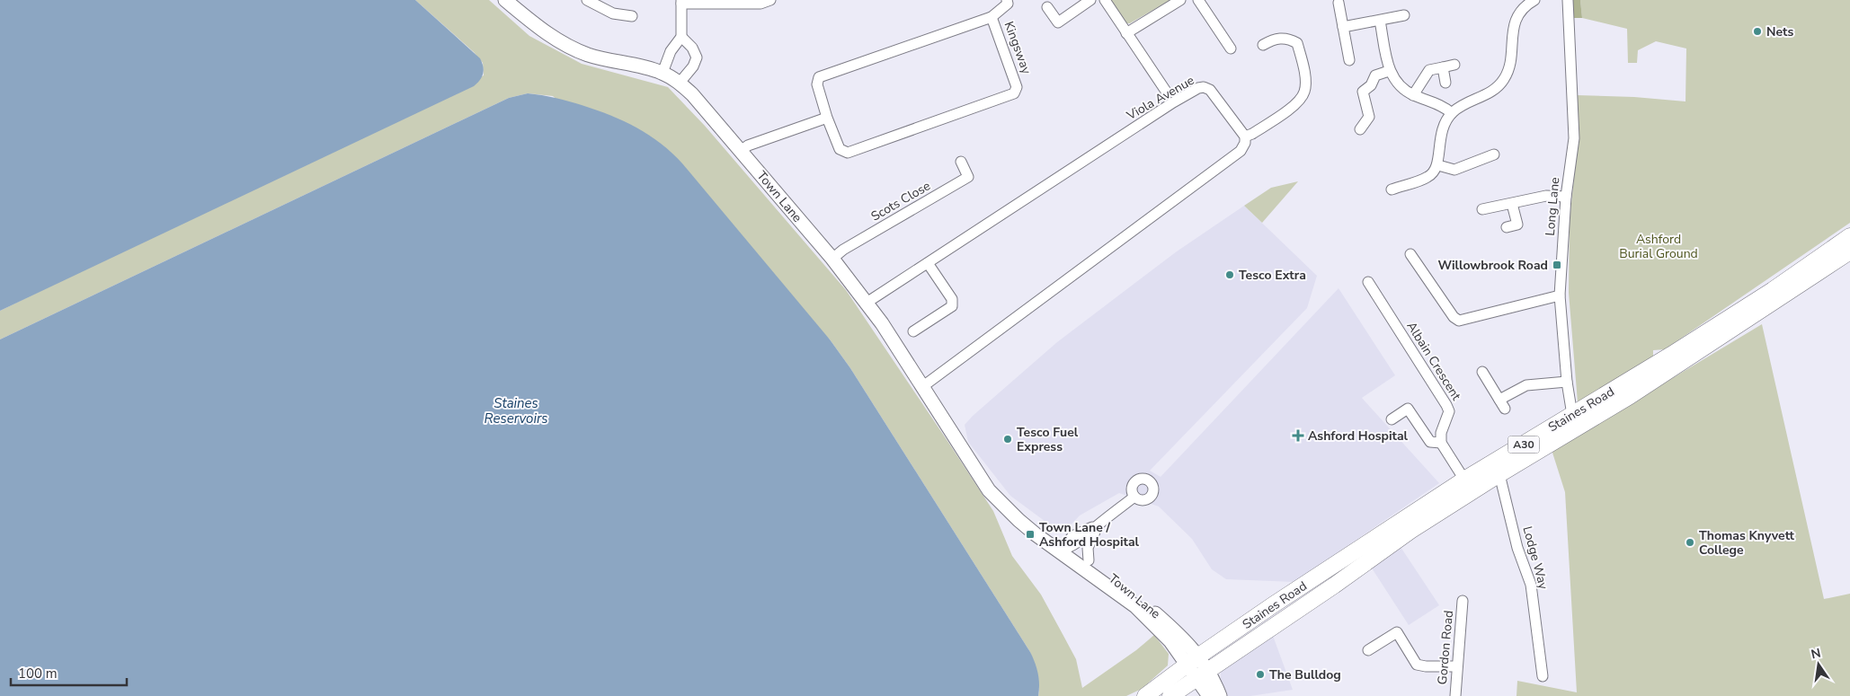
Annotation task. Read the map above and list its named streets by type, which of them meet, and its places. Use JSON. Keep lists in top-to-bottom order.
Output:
{
  "streets": {
    "highway": ["Staines Road", "A30"],
    "main road": ["Town Lane"],
    "street": [
      "Kingsway",
      "Viola Avenue",
      "Scots Close",
      "Long Lane",
      "Albain Crescent",
      "Lodge Way",
      "Gordon Road"
    ]
  },
  "crossings": [
    ["Viola Avenue", "Town Lane"],
    ["Town Lane", "Scots Close"],
    ["Town Lane", "Staines Road"],
    ["Town Lane", "A30"],
    ["Long Lane", "Staines Road"],
    ["Staines Road", "A30"],
    ["Staines Road", "Lodge Way"]
  ],
  "water": ["Staines Reservoirs"],
  "parks": ["Ashford Burial Ground"],
  "places": {
    "other": [
      "Nets",
      "Tesco Extra",
      "Tesco Fuel Express",
      "Thomas Knyvett College",
      "The Bulldog"
    ],
    "transit": ["Willowbrook Road", "Town Lane / Ashford Hospital"],
    "health": ["Ashford Hospital"]
  },
  "scale_bar": "100 m",
  "north": "top"
}
